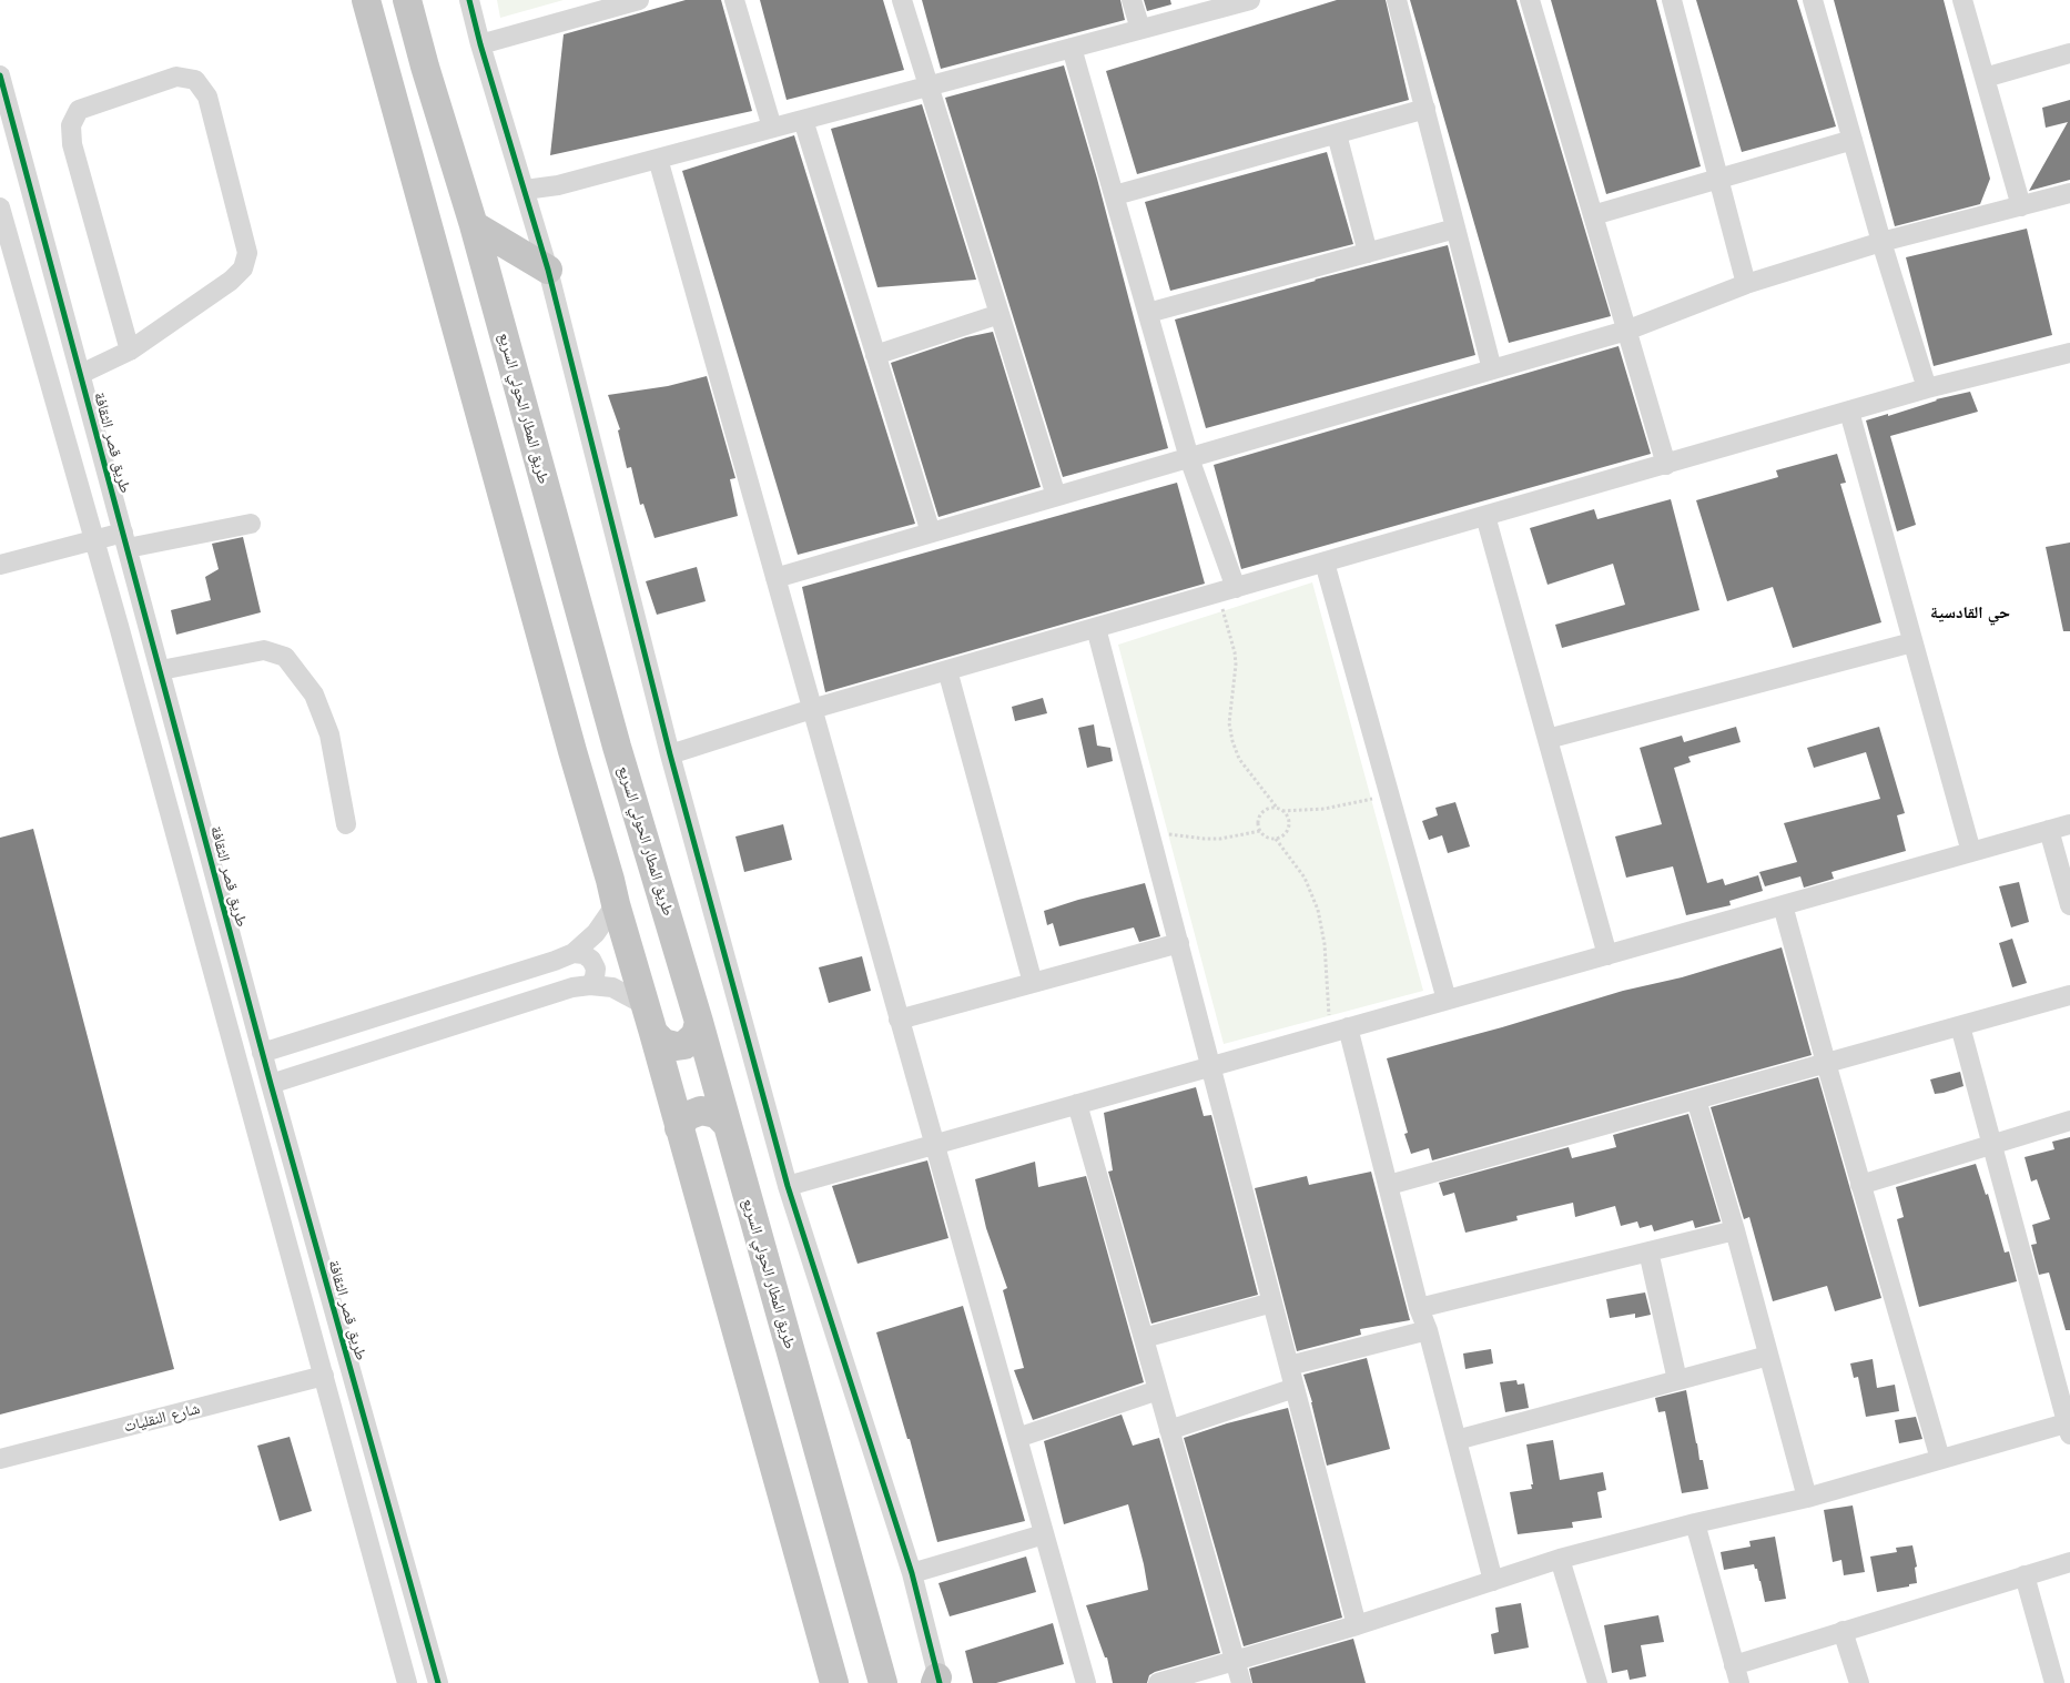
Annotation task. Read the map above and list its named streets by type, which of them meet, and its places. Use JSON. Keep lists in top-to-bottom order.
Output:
{
  "streets": {
    "highway": ["طريق المطار الحولي السريع"],
    "street": ["طريق قصر الثقافة", "شارع النقليات"]
  },
  "districts": ["حي القادسية"]
}
